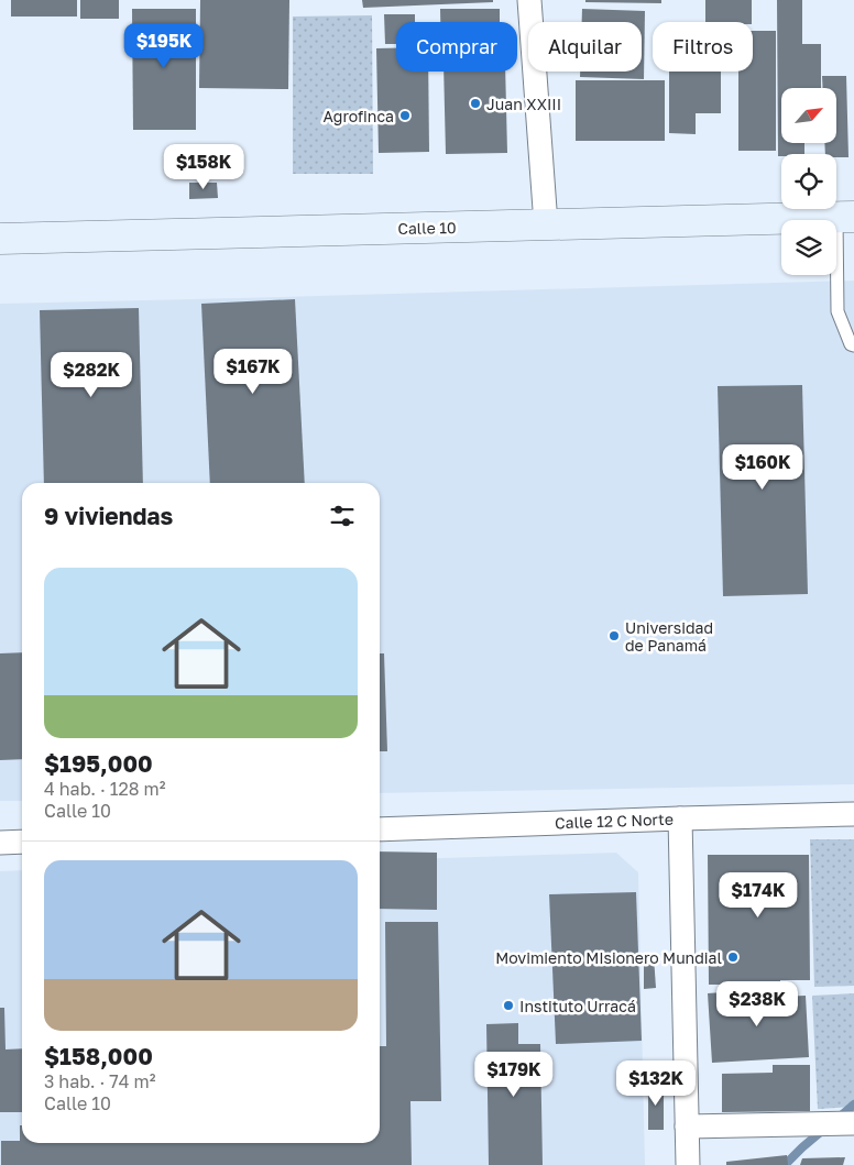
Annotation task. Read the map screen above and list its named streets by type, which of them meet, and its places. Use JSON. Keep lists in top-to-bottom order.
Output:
{
  "streets": {
    "main road": ["Calle 10"],
    "street": ["Calle 12 C Norte"]
  },
  "places": [
    "Juan XXIII",
    "Agrofinca",
    "Universidad de Panamá",
    "Movimiento MIsionero Mundial",
    "Instituto Urracá"
  ],
  "north": "top right",
  "page": {
    "chip": ["Comprar", "Alquilar", "Filtros"],
    "price": [
      "$195K",
      "$158K",
      "$167K",
      "$282K",
      "$160K",
      "$174K",
      "$238K",
      "$179K",
      "$132K"
    ],
    "heading": "9 viviendas",
    "list": [
      {
        "name": "$195,000",
        "note": "4 hab. · 128 m² · Calle 10"
      },
      {
        "name": "$158,000",
        "note": "3 hab. · 74 m² · Calle 10"
      }
    ]
  }
}
